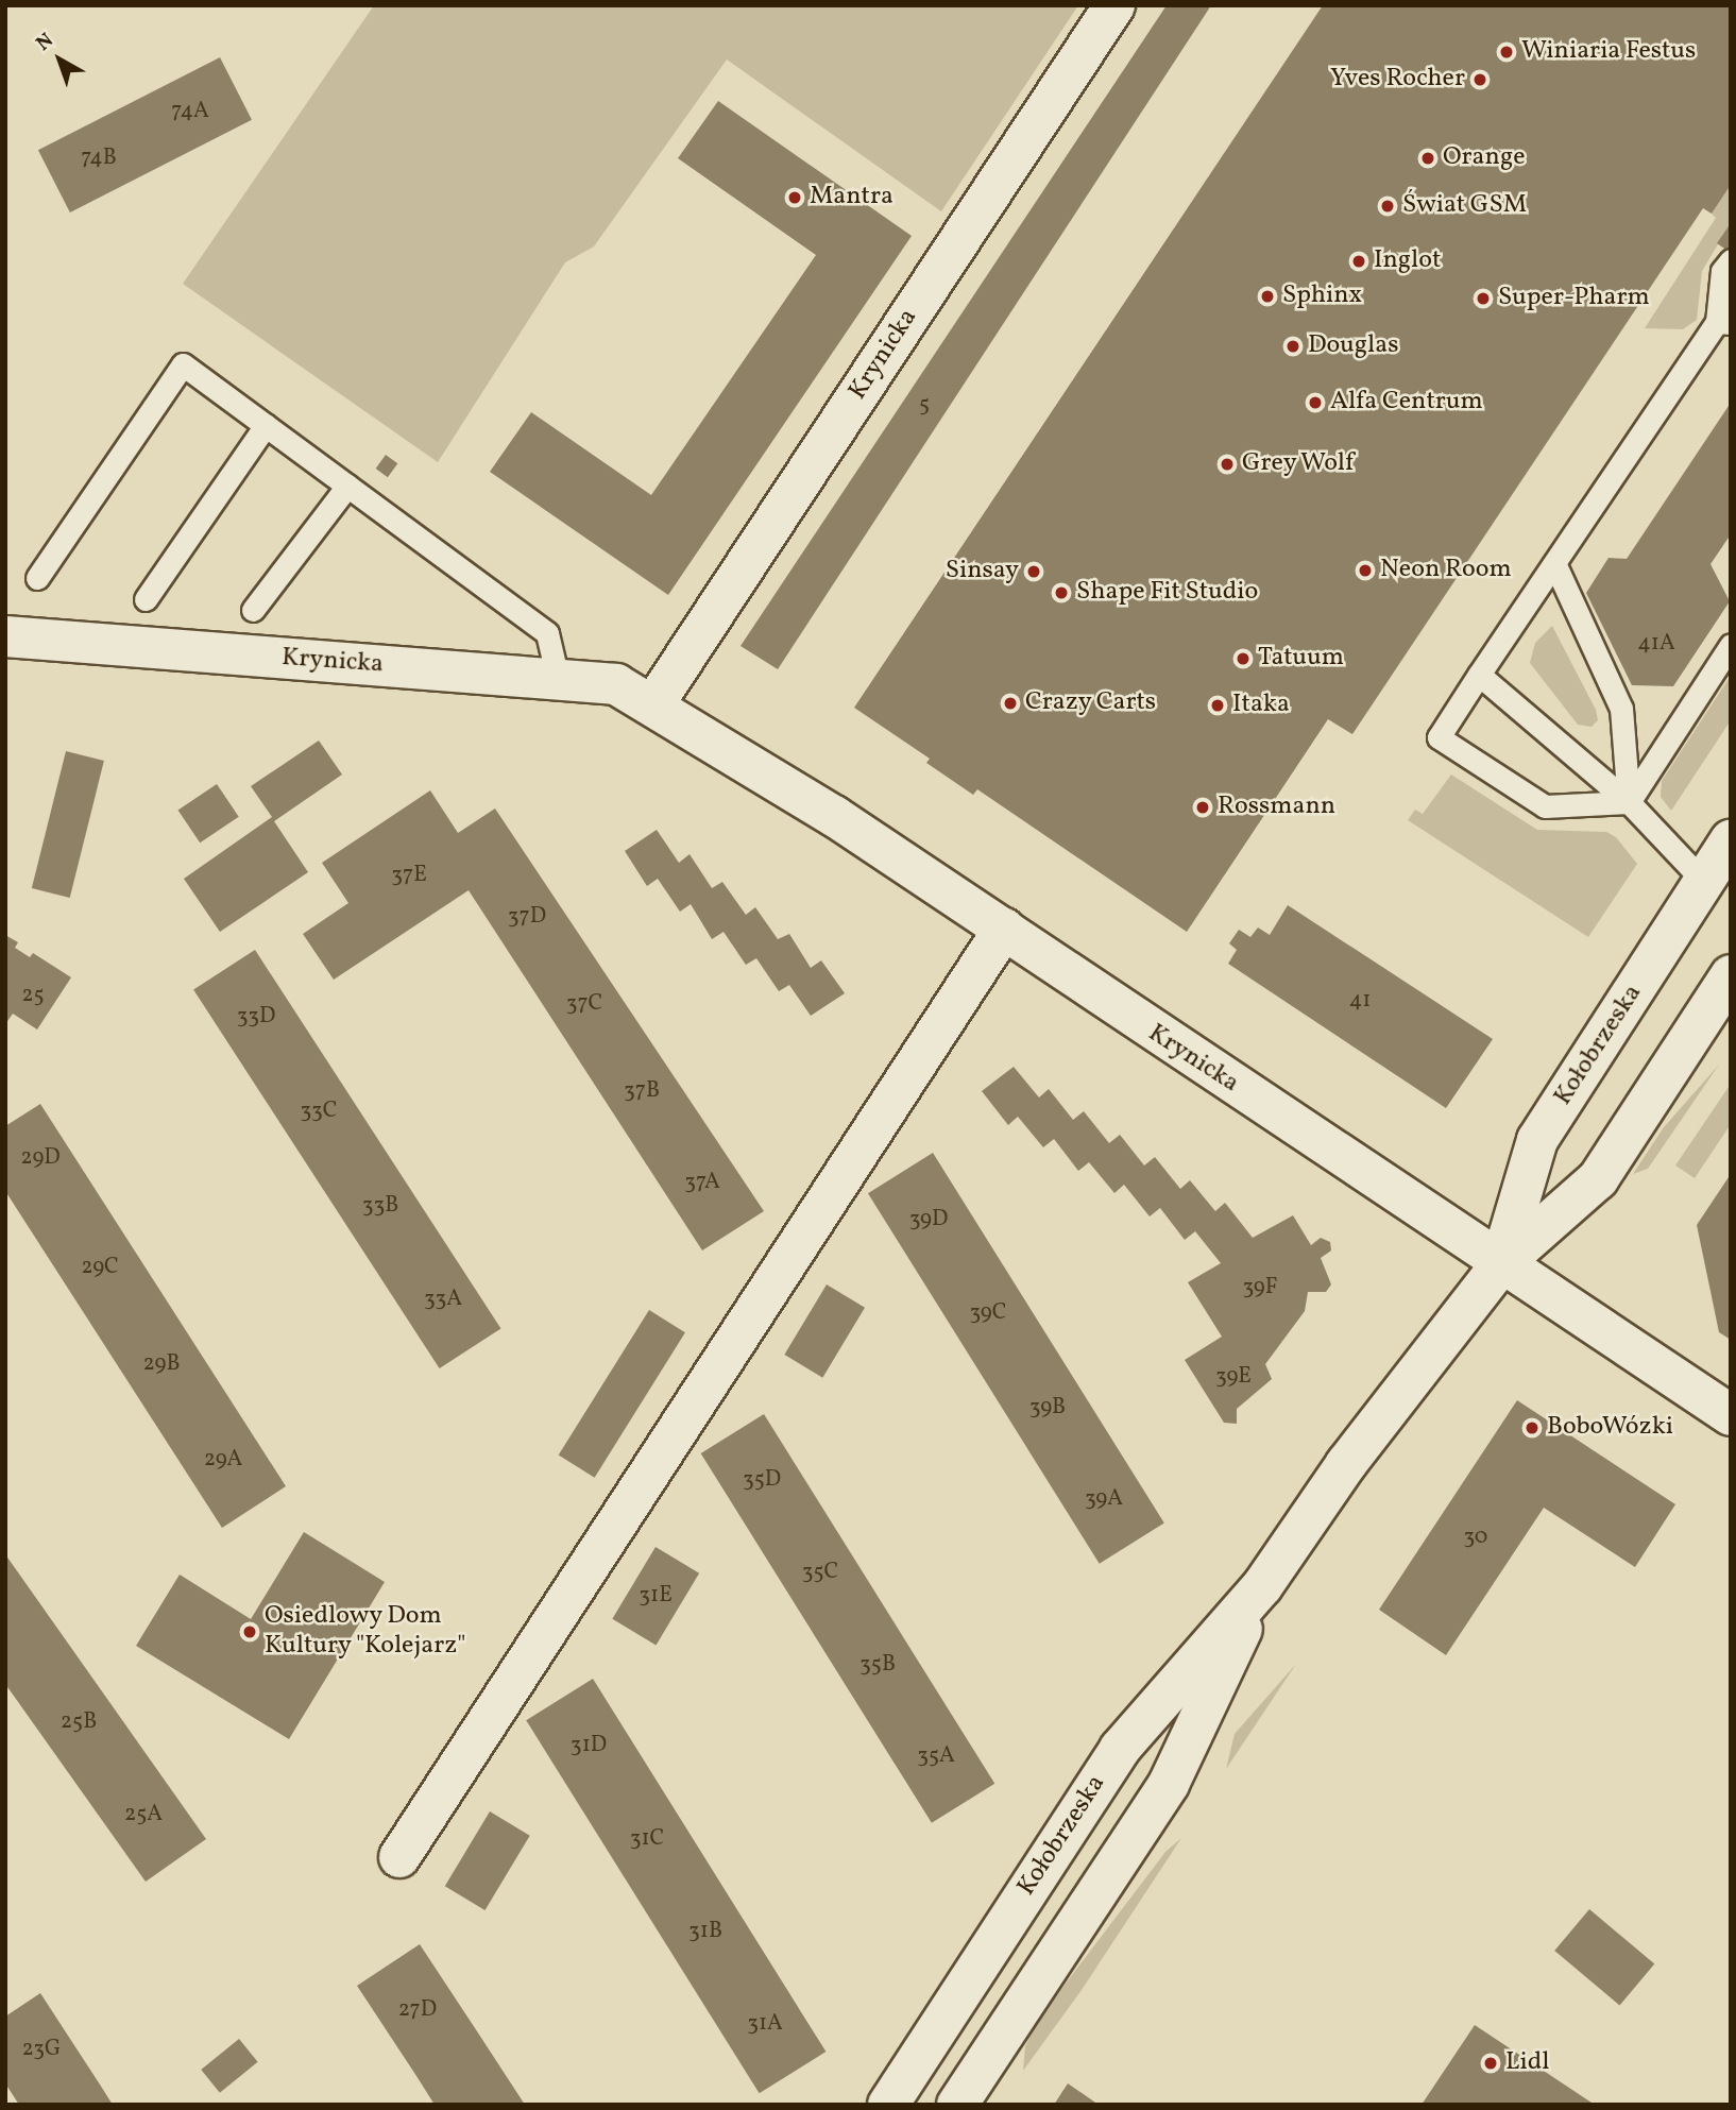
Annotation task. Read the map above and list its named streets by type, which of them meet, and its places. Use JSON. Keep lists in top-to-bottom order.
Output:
{
  "streets": {
    "street": ["Krynicka", "Kołobrzeska"]
  },
  "crossings": [
    ["Krynicka", "Kołobrzeska"]
  ],
  "places": [
    "Winiaria Festus",
    "Yves Rocher",
    "Orange",
    "Mantra",
    "Świat GSM",
    "Inglot",
    "Sphinx",
    "Super-Pharm",
    "Douglas",
    "Alfa Centrum",
    "Grey Wolf",
    "Neon Room",
    "Sinsay",
    "Shape Fit Studio",
    "Tatuum",
    "Crazy Carts",
    "Itaka",
    "Rossmann",
    "BoboWózki",
    "Osiedlowy Dom Kultury \"Kolejarz\"",
    "Lidl"
  ],
  "house_numbers": [
    "74A",
    "74B",
    "5",
    "41A",
    "37E",
    "37D",
    "25",
    "41",
    "37C",
    "33D",
    "37B",
    "33C",
    "29D",
    "37A",
    "33B",
    "39D",
    "29C",
    "39F",
    "33A",
    "39C",
    "29B",
    "39E",
    "39B",
    "29A",
    "35D",
    "39A",
    "30",
    "35C",
    "31E",
    "35B",
    "25B",
    "31D",
    "35A",
    "25A",
    "31C",
    "31B",
    "27D",
    "31A",
    "23G"
  ],
  "north": "top left"
}
